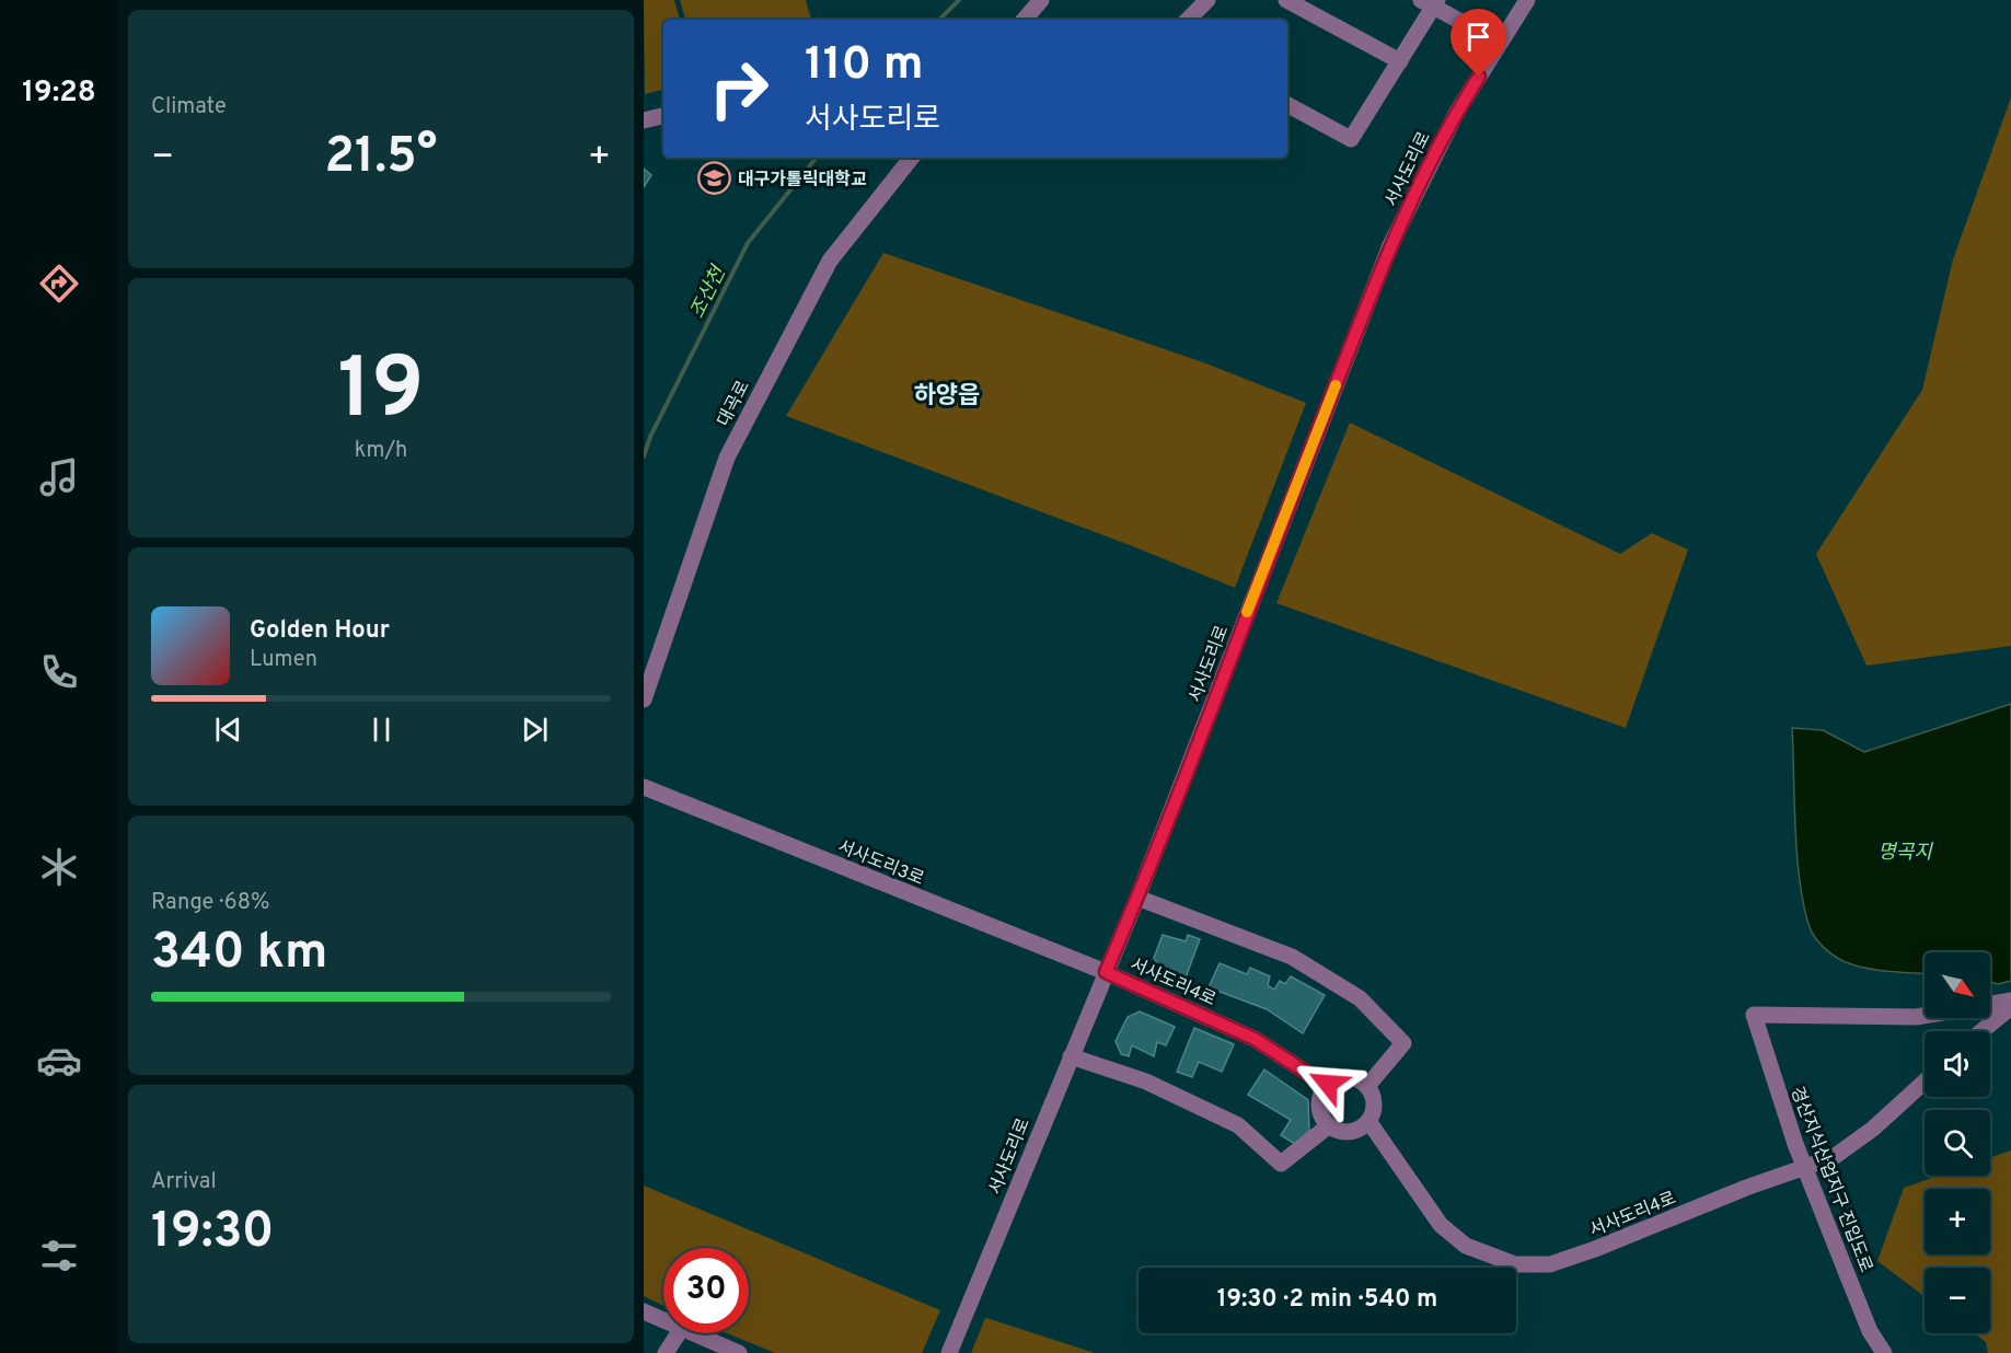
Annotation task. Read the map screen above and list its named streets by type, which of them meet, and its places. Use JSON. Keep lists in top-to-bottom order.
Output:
{
  "streets": {
    "street": [
      "서사도리로",
      "대곡로",
      "서사도리3로",
      "서사도리4로",
      "경산지식산업지구 진입도로"
    ]
  },
  "crossings": [
    ["서사도리로", "서사도리3로"],
    ["서사도리로", "서사도리4로"],
    ["서사도리3로", "서사도리4로"]
  ],
  "districts": ["하양읍"],
  "water": ["조산천", "명곡지"],
  "places": {
    "school or university": ["대구가톨릭대학교"]
  },
  "north": "bottom right",
  "page": {
    "tabs": "19:28",
    "tile": [
      "Climate",
      ["19", "km/h"],
      ["Range · 68%", "340 km"],
      ["Arrival", "19:30"]
    ],
    "turn": ["110 m", "서사도리로"],
    "heat": ["−", "21.5°", "+"],
    "song": ["Golden Hour", "Lumen"],
    "map_buttons": ["+", "−"],
    "limit": "30",
    "trip": "19:30 · 2 min · 540 m"
  }
}
